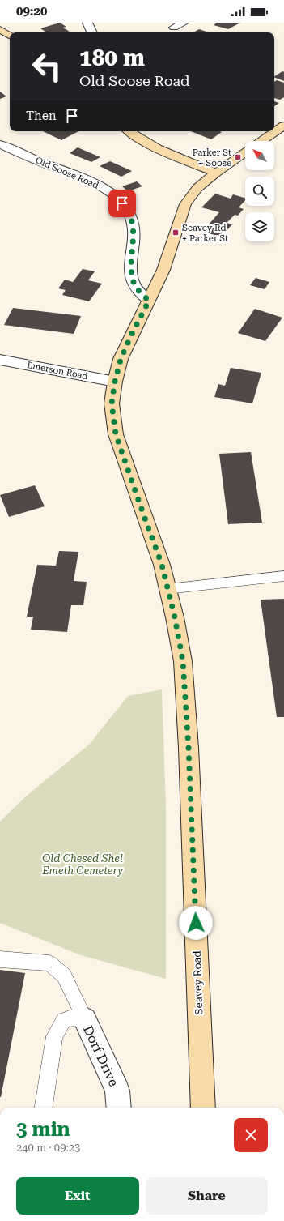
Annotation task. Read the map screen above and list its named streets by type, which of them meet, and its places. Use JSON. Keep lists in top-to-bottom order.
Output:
{
  "streets": {
    "street": [
      "Old Soose Road",
      "Emerson Road",
      "Seavey Road",
      "Dorf Drive"
    ]
  },
  "crossings": [
    ["Old Soose Road", "Seavey Road"],
    ["Emerson Road", "Seavey Road"]
  ],
  "parks": ["Old Chesed Shel Emeth Cemetery"],
  "places": {
    "transit": ["Parker St + Soose", "Seavey Rd + Parker St"]
  },
  "north": "top left",
  "page": {
    "status": "09:20",
    "turn": ["180 m", "Old Soose Road"],
    "then": "Then",
    "heading": ["3 min", "240 m · 09:23"],
    "buttons": ["Exit", "Share"]
  }
}
